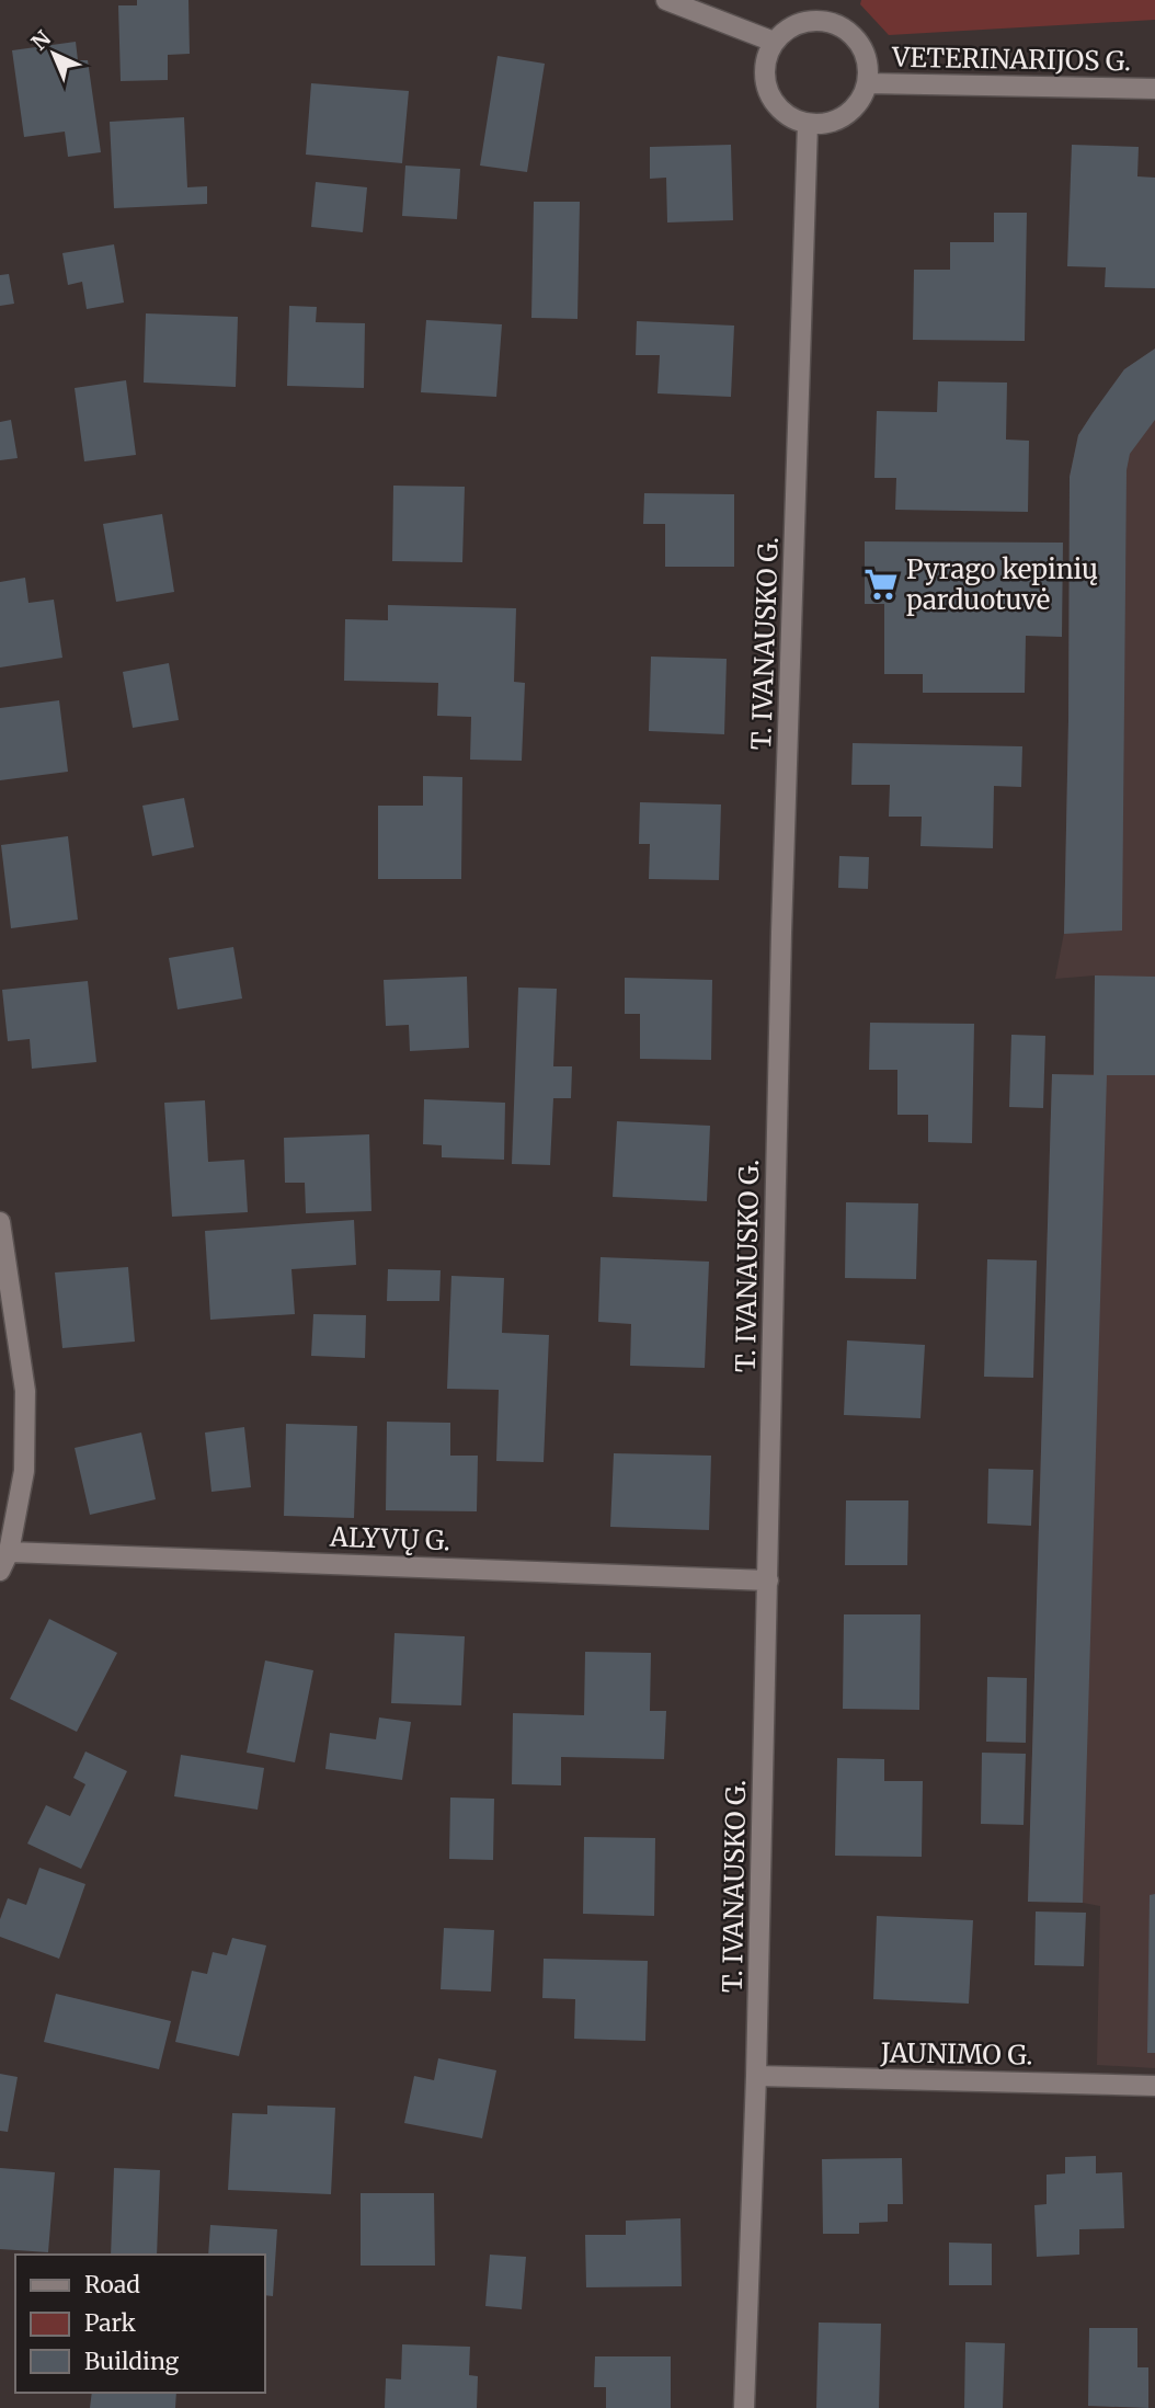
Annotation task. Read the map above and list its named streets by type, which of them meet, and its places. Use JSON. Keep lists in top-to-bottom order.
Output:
{
  "streets": {
    "street": [
      "VETERINARIJOS G.",
      "T. IVANAUSKO G.",
      "ALYVŲ G.",
      "JAUNIMO G."
    ]
  },
  "crossings": [
    ["VETERINARIJOS G.", "T. IVANAUSKO G."],
    ["T. IVANAUSKO G.", "ALYVŲ G."],
    ["T. IVANAUSKO G.", "JAUNIMO G."]
  ],
  "places": {
    "supermarket": ["Pyrago kepinių parduotuvė"]
  },
  "legend": ["Road", "Park", "Building"],
  "north": "top left"
}
